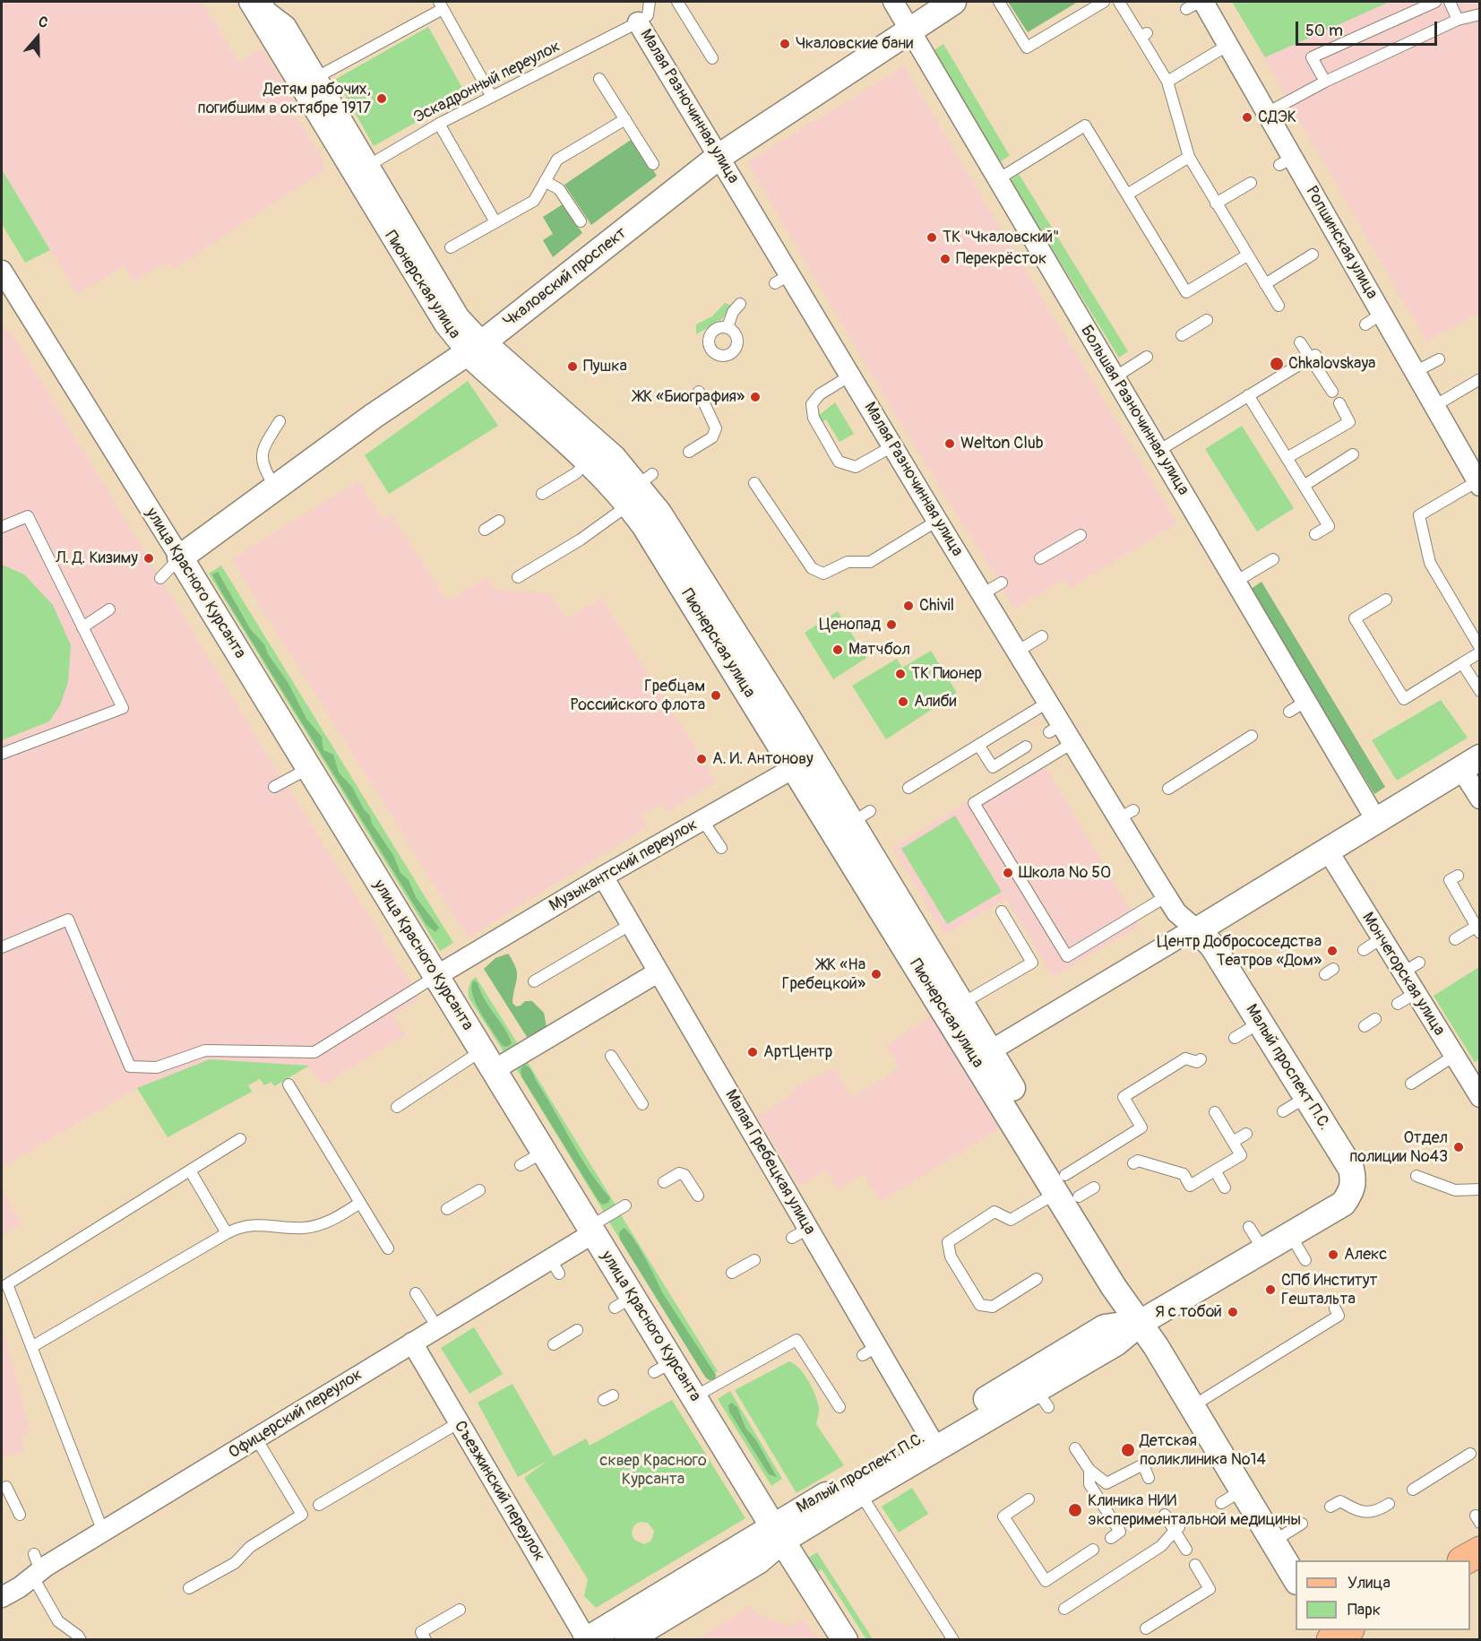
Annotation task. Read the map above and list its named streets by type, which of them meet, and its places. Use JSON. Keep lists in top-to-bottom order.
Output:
{
  "streets": {
    "street": [
      "Малая Разночинная улица",
      "Ропшинская улица",
      "Чкаловский проспект",
      "Пионерская улица",
      "Большая Разночинная улица",
      "улица Красного Курсанта",
      "Музыкантский переулок",
      "Мончегорская улица",
      "Малый проспект П.С.",
      "Малая Гребецкая улица",
      "Офицерский переулок",
      "Съезжинский переулок"
    ],
    "lane": ["Эскадронный переулок"]
  },
  "crossings": [
    ["Эскадронный переулок", "Малая Разночинная улица"],
    ["Эскадронный переулок", "Пионерская улица"],
    ["Малая Разночинная улица", "Чкаловский проспект"],
    ["Малая Разночинная улица", "Малый проспект П.С."],
    ["Чкаловский проспект", "Пионерская улица"],
    ["Чкаловский проспект", "Большая Разночинная улица"],
    ["Чкаловский проспект", "улица Красного Курсанта"],
    ["Пионерская улица", "Музыкантский переулок"],
    ["Пионерская улица", "Малый проспект П.С."],
    ["улица Красного Курсанта", "Музыкантский переулок"],
    ["улица Красного Курсанта", "Малый проспект П.С."],
    ["улица Красного Курсанта", "Офицерский переулок"],
    ["Музыкантский переулок", "Малая Гребецкая улица"],
    ["Малый проспект П.С.", "Малая Гребецкая улица"],
    ["Малый проспект П.С.", "Съезжинский переулок"],
    ["Офицерский переулок", "Съезжинский переулок"]
  ],
  "parks": ["сквер Красного Курсанта"],
  "places": [
    "Чкаловские бани",
    "Детям рабочих, погибшим в октябре 1917",
    "СДЭК",
    "ТК \"Чкаловский\"",
    "Перекрёсток",
    "Chkalovskaya",
    "Пушка",
    "ЖК «Биография»",
    "Welton Club",
    "Л. Д. Кизиму",
    "Chivil",
    "Ценопад",
    "Матчбол",
    "ТК Пионер",
    "Гребцам Российского флота",
    "Алиби",
    "А. И. Антонову",
    "Школа № 50",
    "Центр Добрососедства Театров «Дом»",
    "ЖК «На Гребецкой»",
    "АртЦентр",
    "Отдел полиции №43",
    "Алекс",
    "СПб Институт Гештальта",
    "Я с тобой",
    "Детская поликлиника №14",
    "Клиника НИИ экспериментальной медицины"
  ],
  "legend": ["Улица", "Парк"],
  "scale_bar": "50 m",
  "north": "top"
}
